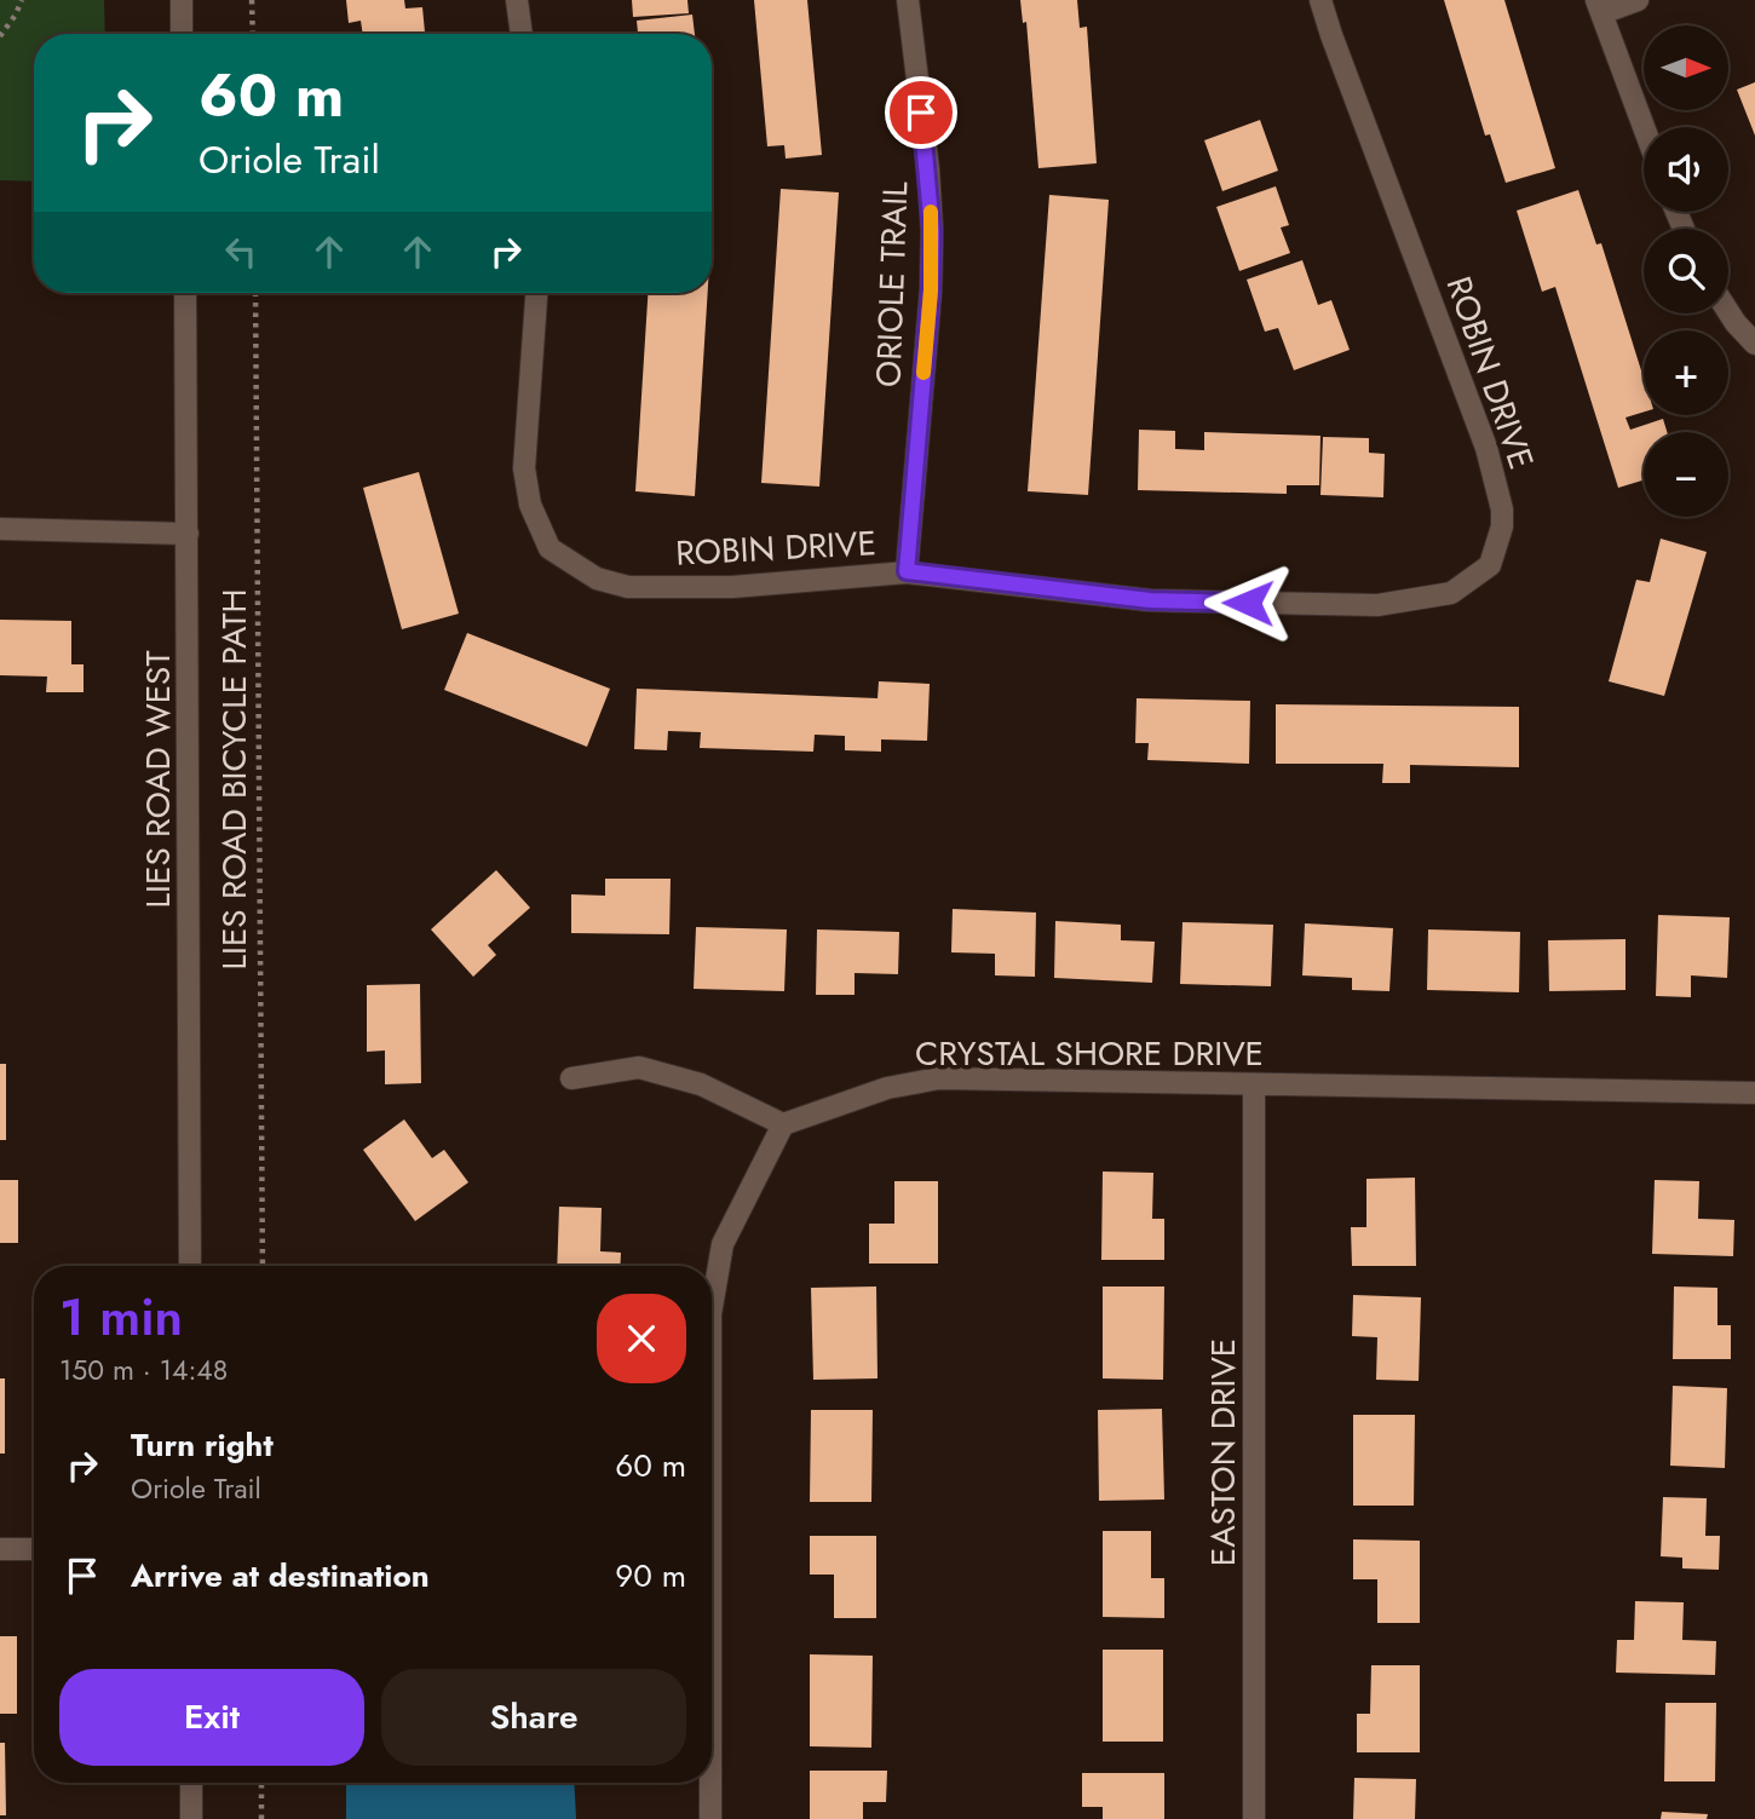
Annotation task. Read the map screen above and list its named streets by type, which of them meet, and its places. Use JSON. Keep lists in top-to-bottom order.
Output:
{
  "streets": {
    "street": [
      "ORIOLE TRAIL",
      "ROBIN DRIVE",
      "LIES ROAD WEST",
      "CRYSTAL SHORE DRIVE",
      "EASTON DRIVE"
    ],
    "path": ["LIES ROAD BICYCLE PATH"]
  },
  "crossings": [
    ["ORIOLE TRAIL", "ROBIN DRIVE"],
    ["CRYSTAL SHORE DRIVE", "EASTON DRIVE"]
  ],
  "north": "right",
  "page": {
    "map_buttons": ["+", "−"],
    "turn": ["60 m", "Oriole Trail"],
    "heading": ["1 min", "150 m · 14:48"],
    "list": [
      {
        "name": "Turn right",
        "note": "Oriole Trail",
        "value": "60 m"
      },
      {
        "name": "Arrive at destination",
        "value": "90 m"
      }
    ],
    "buttons": ["Exit", "Share"]
  }
}
